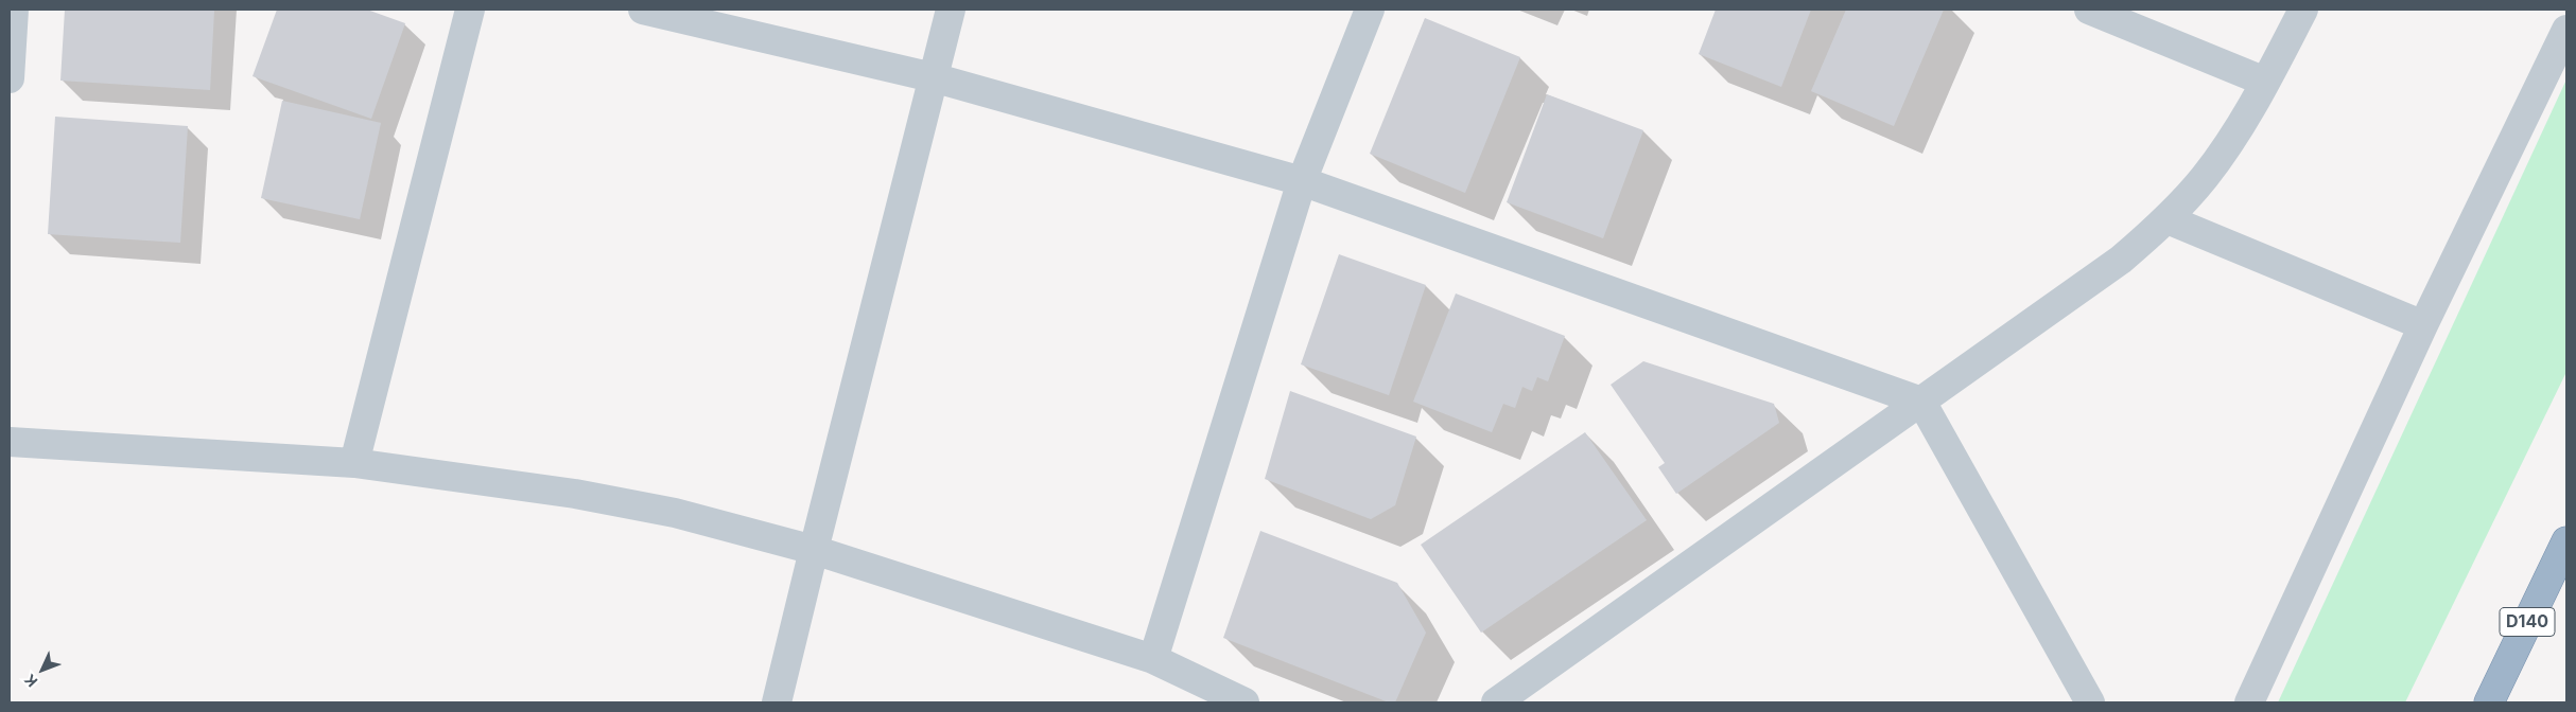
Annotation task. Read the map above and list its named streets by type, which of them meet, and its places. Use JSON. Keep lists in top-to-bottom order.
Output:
{
  "streets": {
    "highway": ["D140"]
  },
  "north": "bottom left"
}
